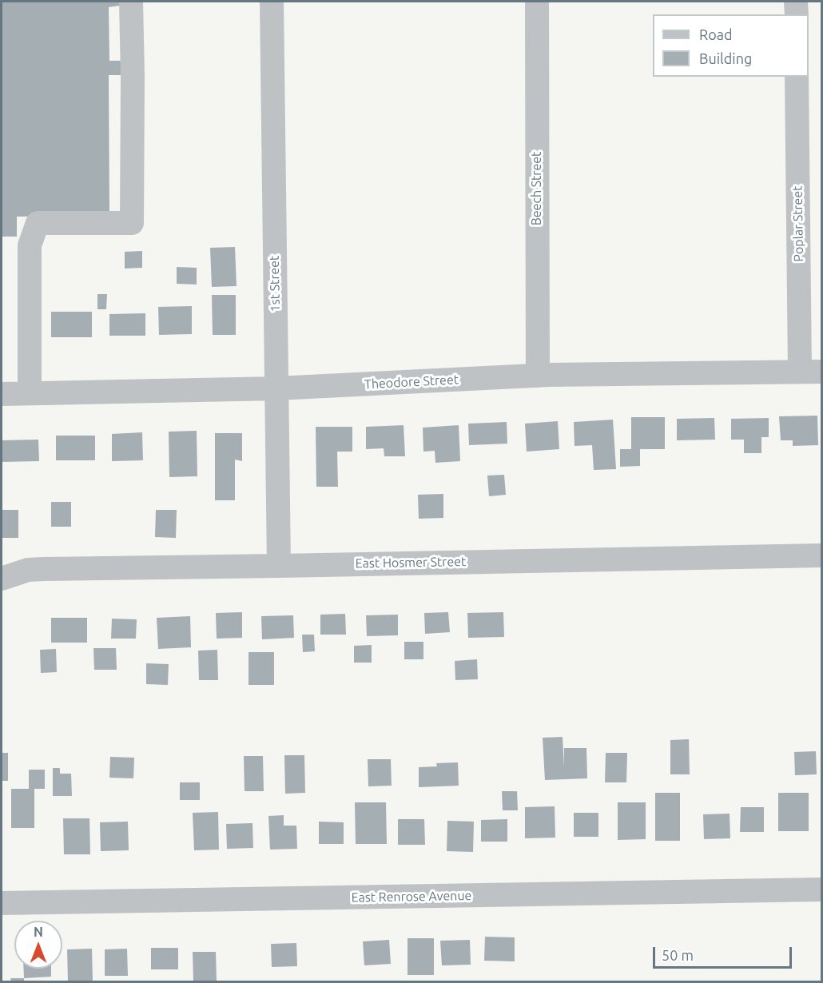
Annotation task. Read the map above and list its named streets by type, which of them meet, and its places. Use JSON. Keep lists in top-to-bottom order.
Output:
{
  "streets": {
    "street": [
      "Beech Street",
      "Poplar Street",
      "1st Street",
      "Theodore Street",
      "East Hosmer Street",
      "East Renrose Avenue"
    ]
  },
  "crossings": [
    ["Beech Street", "Theodore Street"],
    ["Poplar Street", "Theodore Street"],
    ["1st Street", "Theodore Street"],
    ["1st Street", "East Hosmer Street"]
  ],
  "legend": ["Road", "Building"],
  "scale_bar": "50 m",
  "north": "top"
}
